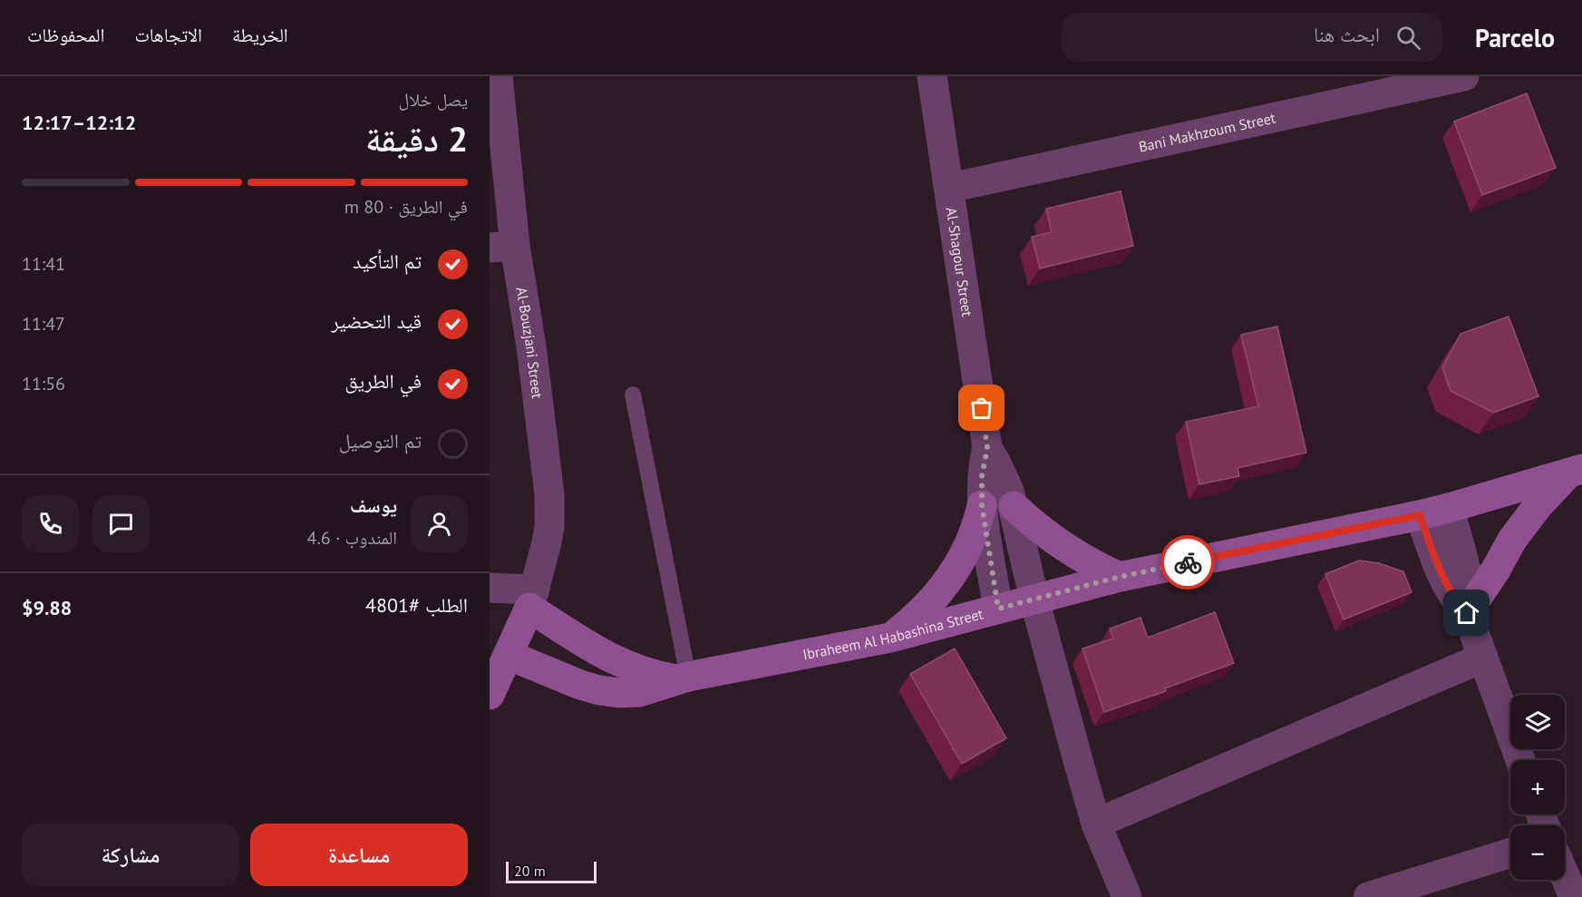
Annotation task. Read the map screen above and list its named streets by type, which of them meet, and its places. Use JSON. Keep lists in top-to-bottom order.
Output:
{
  "streets": {
    "street": [
      "Bani Makhzoum Street",
      "Al-Shagour Street",
      "Al-Bouzjani Street",
      "Ibraheem Al Habashina Street"
    ]
  },
  "crossings": [
    ["Bani Makhzoum Street", "Al-Shagour Street"],
    ["Al-Shagour Street", "Ibraheem Al Habashina Street"],
    ["Al-Bouzjani Street", "Ibraheem Al Habashina Street"]
  ],
  "scale_bar": "20 m",
  "page": {
    "header": "Parcelo",
    "search": "ابحث هنا",
    "nav": ["الخريطة", "الاتجاهات", "المحفوظات"],
    "heading": ["2 دقيقة", "يصل خلال", "12:12–12:17"],
    "panel": [
      "يوسف",
      "المندوب · 4.6",
      "الطلب #4801",
      "$9.88"
    ],
    "bar": "في الطريق · 80 m",
    "list": [
      ["تم التأكيد", "11:41"],
      ["قيد التحضير", "11:47"],
      ["في الطريق", "11:56"],
      "تم التوصيل"
    ],
    "map_buttons": ["+", "−"],
    "buttons": ["مساعدة", "مشاركة"],
    "scale": "20 m"
  }
}
